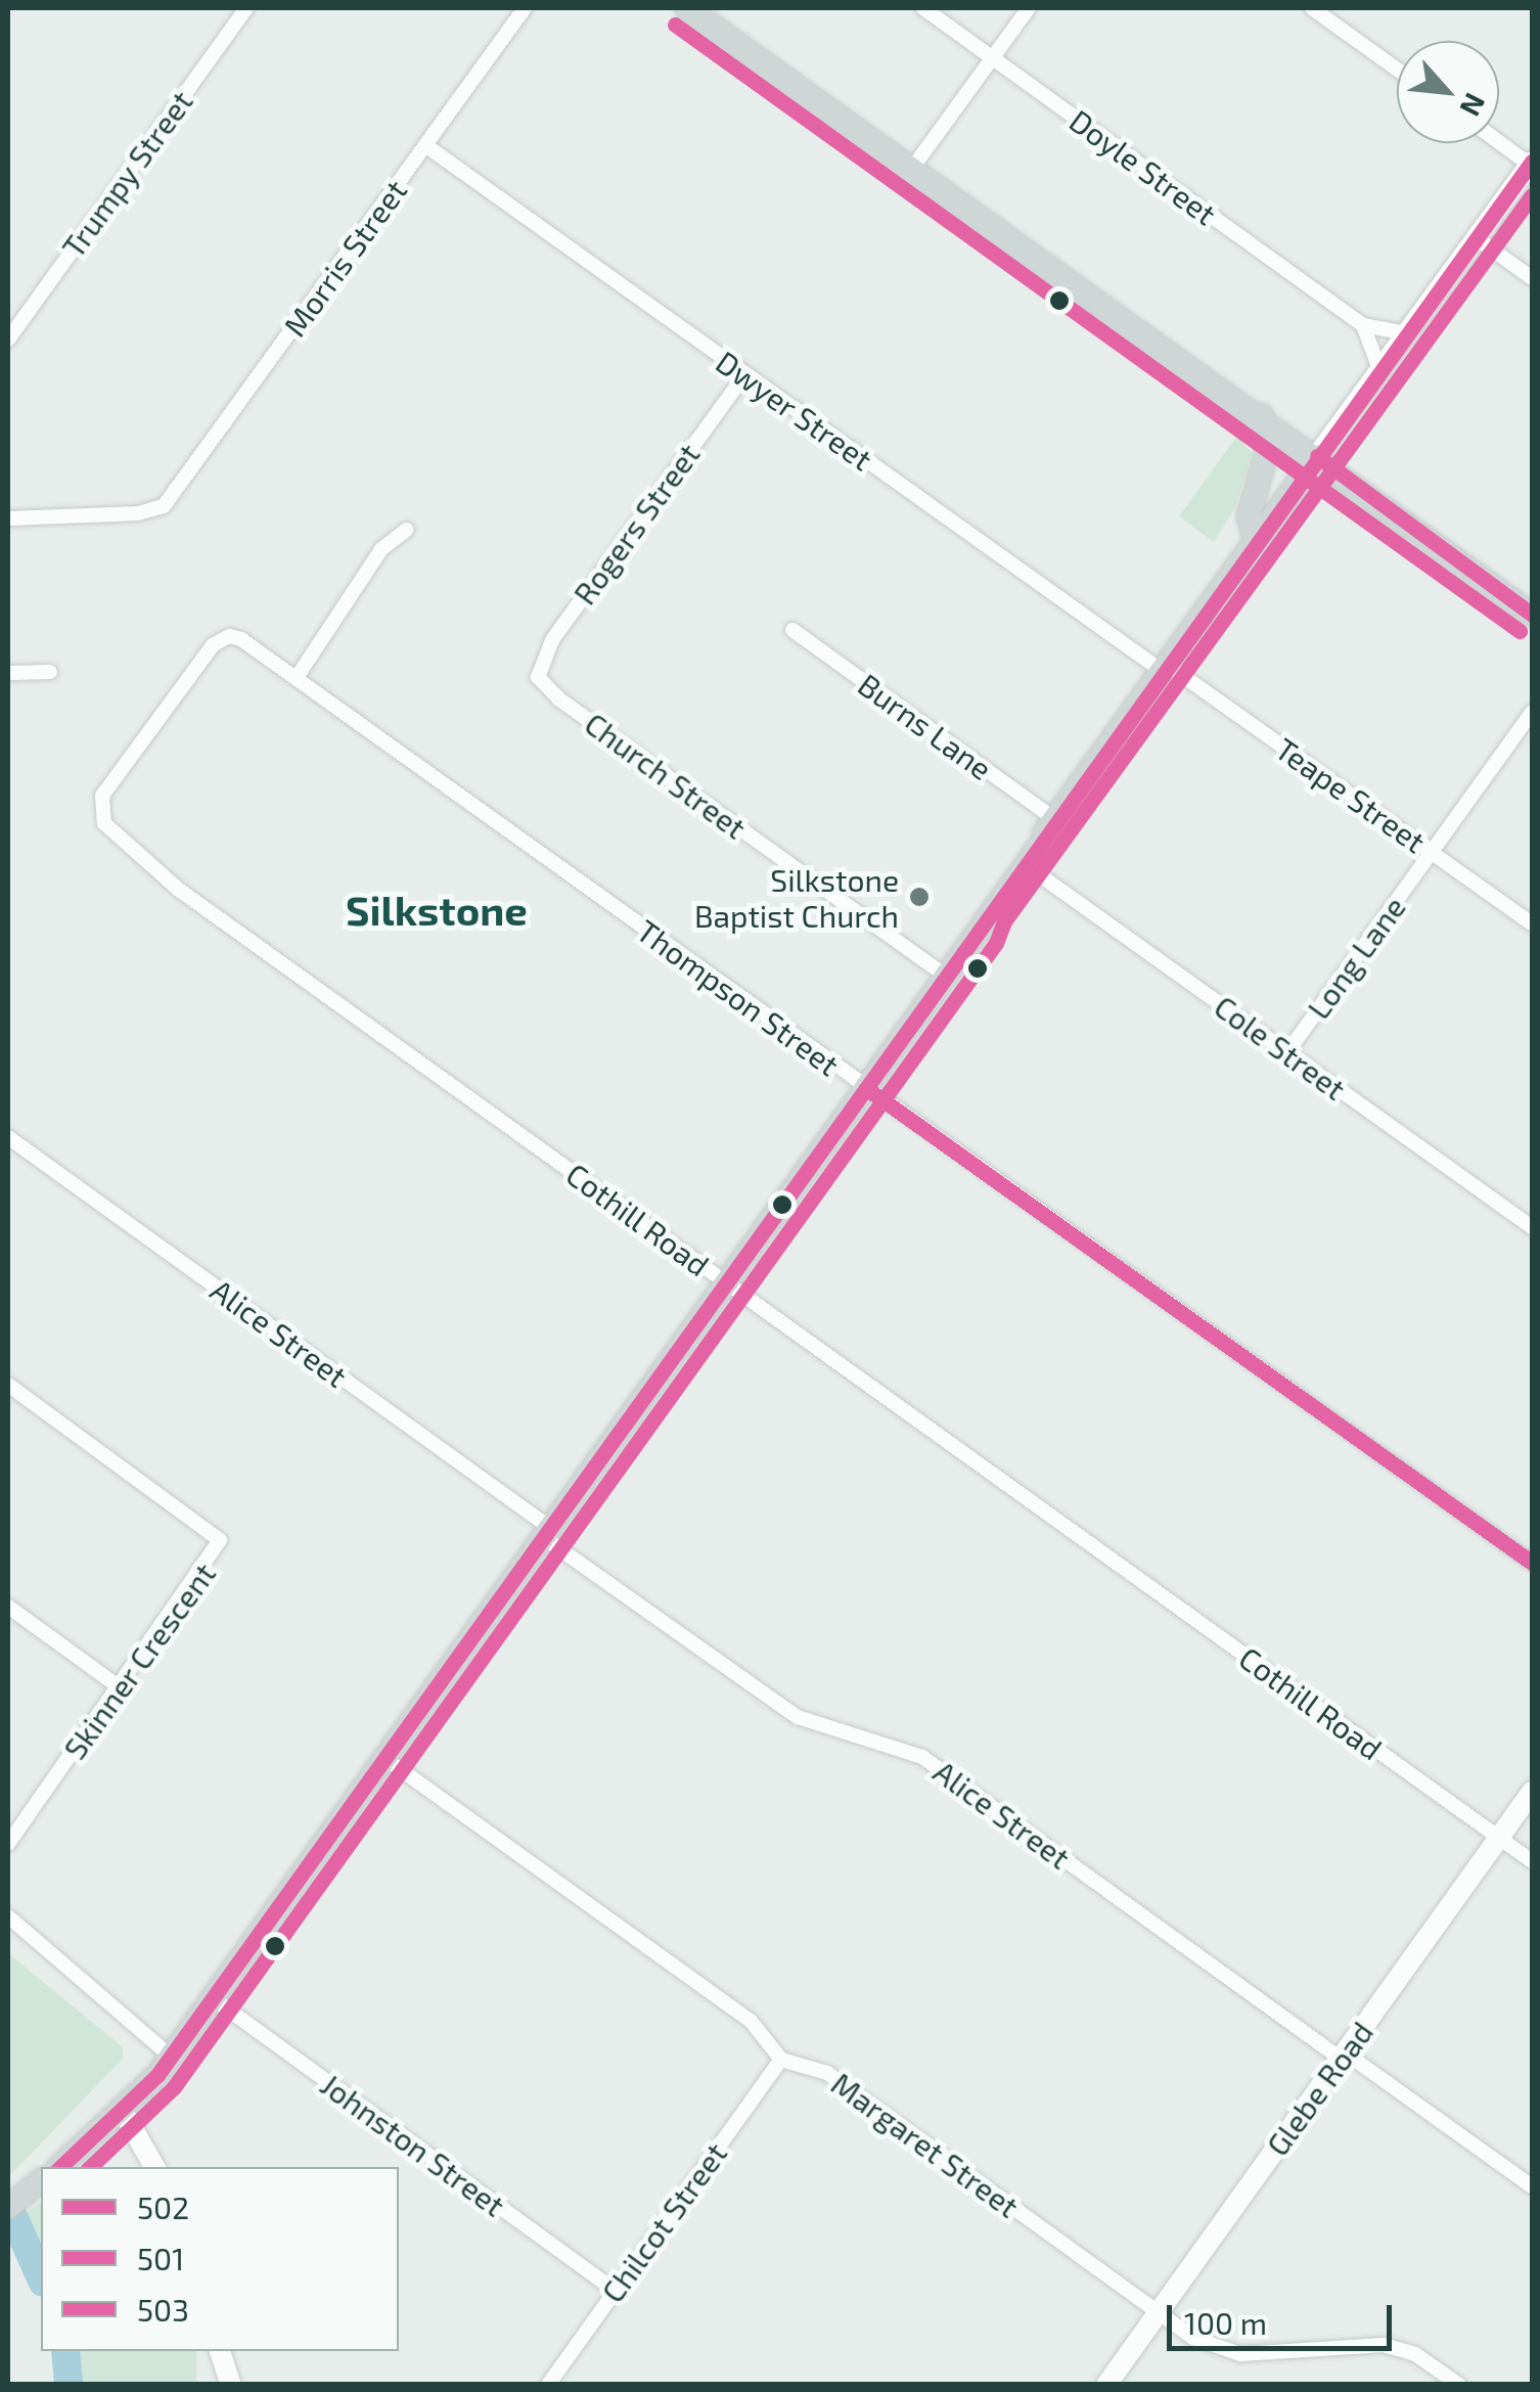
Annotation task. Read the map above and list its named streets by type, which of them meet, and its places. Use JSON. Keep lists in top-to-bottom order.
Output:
{
  "streets": {
    "street": [
      "Doyle Street",
      "Trumpy Street",
      "Morris Street",
      "Dwyer Street",
      "Rogers Street",
      "Burns Lane",
      "Church Street",
      "Teape Street",
      "Long Lane",
      "Thompson Street",
      "Cole Street",
      "Cothill Road",
      "Alice Street",
      "Skinner Crescent",
      "Glebe Road",
      "Johnston Street",
      "Margaret Street",
      "Chilcot Street"
    ]
  },
  "crossings": [
    ["Morris Street", "Dwyer Street"],
    ["Dwyer Street", "Rogers Street"],
    ["Dwyer Street", "Teape Street"],
    ["Rogers Street", "Church Street"],
    ["Teape Street", "Long Lane"],
    ["Long Lane", "Cole Street"],
    ["Thompson Street", "Cothill Road"],
    ["Cothill Road", "Glebe Road"],
    ["Alice Street", "Glebe Road"],
    ["Glebe Road", "Margaret Street"],
    ["Johnston Street", "Chilcot Street"],
    ["Margaret Street", "Chilcot Street"]
  ],
  "districts": ["Silkstone"],
  "places": ["Silkstone Baptist Church"],
  "lines": ["transit line 503", "transit line 502", "transit line 501"],
  "legend": ["502", "501", "503"],
  "scale_bar": "100 m",
  "north": "bottom right"
}
